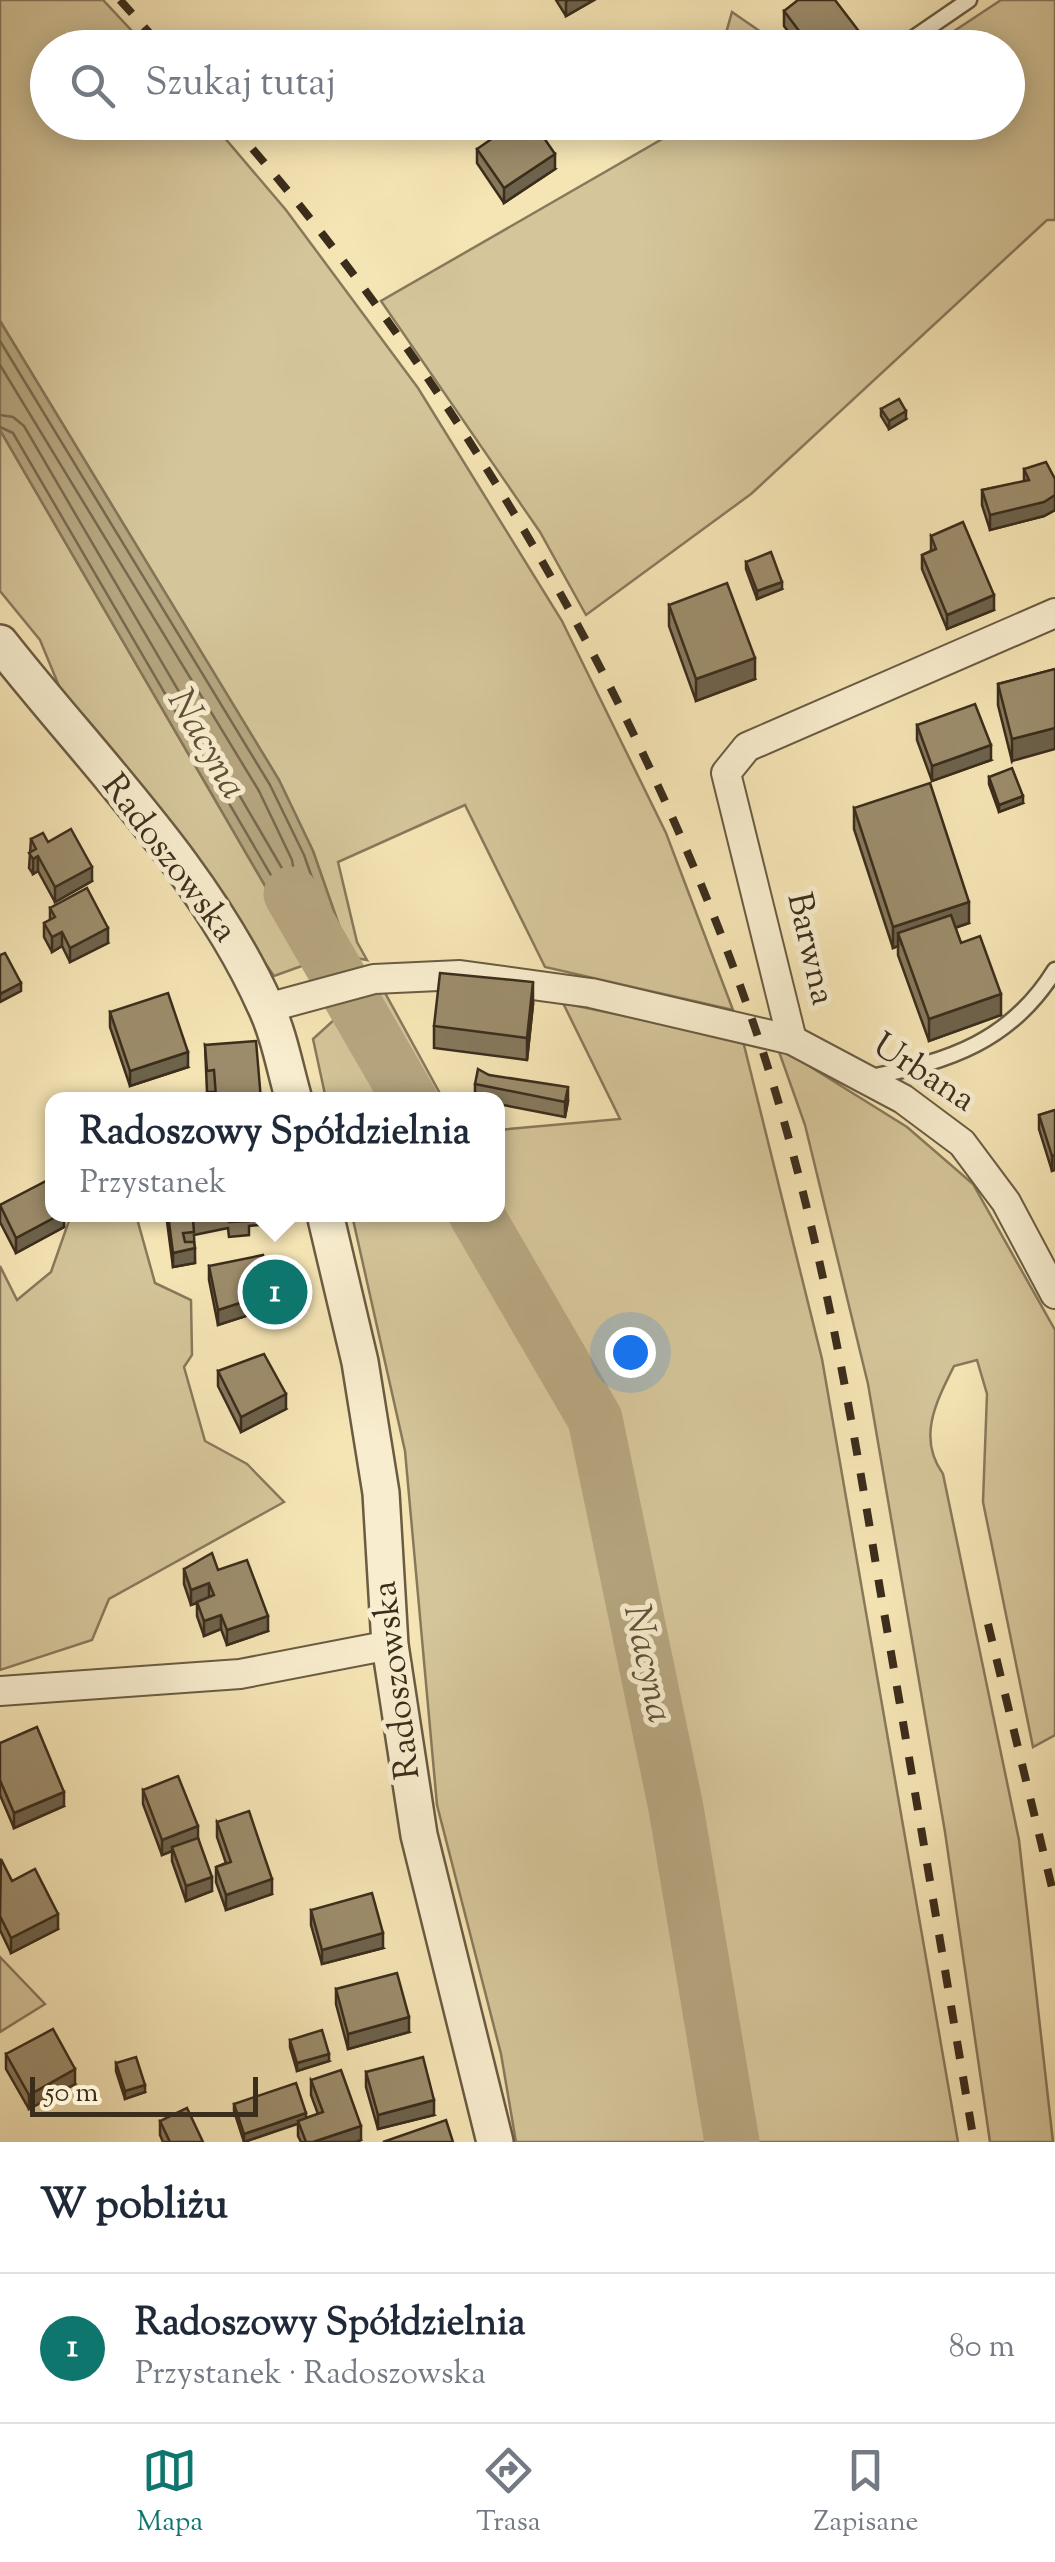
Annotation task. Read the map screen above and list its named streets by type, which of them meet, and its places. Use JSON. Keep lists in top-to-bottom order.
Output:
{
  "streets": {
    "street": ["Radoszowska", "Barwna", "Urbana"]
  },
  "crossings": [
    ["Radoszowska", "Barwna"],
    ["Barwna", "Urbana"]
  ],
  "water": ["Nacyna"],
  "scale_bar": "50 m",
  "page": {
    "search": "Szukaj tutaj",
    "popup": ["Radoszowy Spółdzielnia", "Przystanek"],
    "pins": "1",
    "scale": "50 m",
    "heading": "W pobliżu",
    "list": [
      {
        "mark": "1",
        "name": "Radoszowy Spółdzielnia",
        "note": "Przystanek · Radoszowska",
        "value": "80 m"
      }
    ],
    "nav": ["Mapa", "Trasa", "Zapisane"]
  }
}
